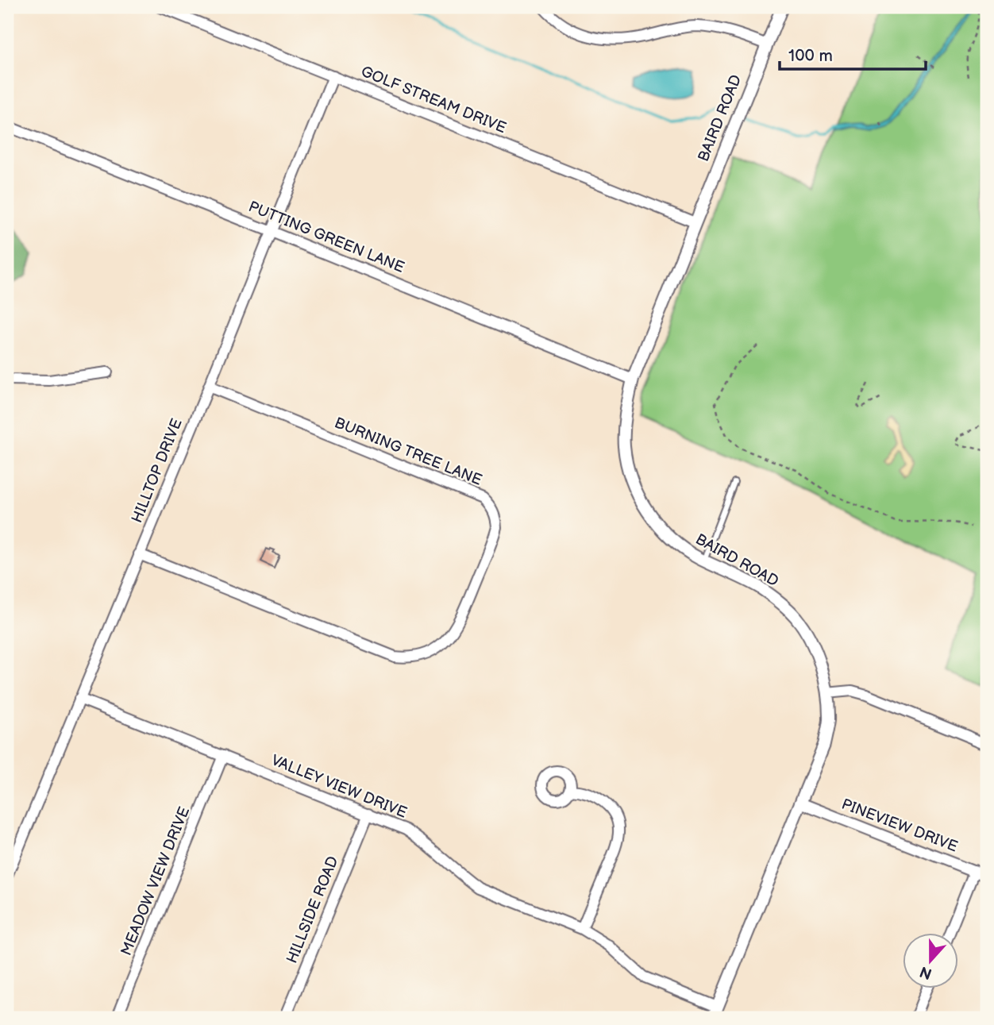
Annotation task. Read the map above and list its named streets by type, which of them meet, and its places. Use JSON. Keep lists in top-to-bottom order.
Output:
{
  "streets": {
    "street": [
      "GOLF STREAM DRIVE",
      "BAIRD ROAD",
      "PUTTING GREEN LANE",
      "BURNING TREE LANE",
      "HILLTOP DRIVE",
      "VALLEY VIEW DRIVE",
      "PINEVIEW DRIVE",
      "MEADOW VIEW DRIVE",
      "HILLSIDE ROAD"
    ]
  },
  "crossings": [
    ["GOLF STREAM DRIVE", "BAIRD ROAD"],
    ["GOLF STREAM DRIVE", "HILLTOP DRIVE"],
    ["BAIRD ROAD", "PUTTING GREEN LANE"],
    ["BAIRD ROAD", "VALLEY VIEW DRIVE"],
    ["BAIRD ROAD", "PINEVIEW DRIVE"],
    ["PUTTING GREEN LANE", "HILLTOP DRIVE"],
    ["BURNING TREE LANE", "HILLTOP DRIVE"],
    ["HILLTOP DRIVE", "VALLEY VIEW DRIVE"],
    ["VALLEY VIEW DRIVE", "MEADOW VIEW DRIVE"],
    ["VALLEY VIEW DRIVE", "HILLSIDE ROAD"]
  ],
  "scale_bar": "100 m",
  "north": "bottom"
}
